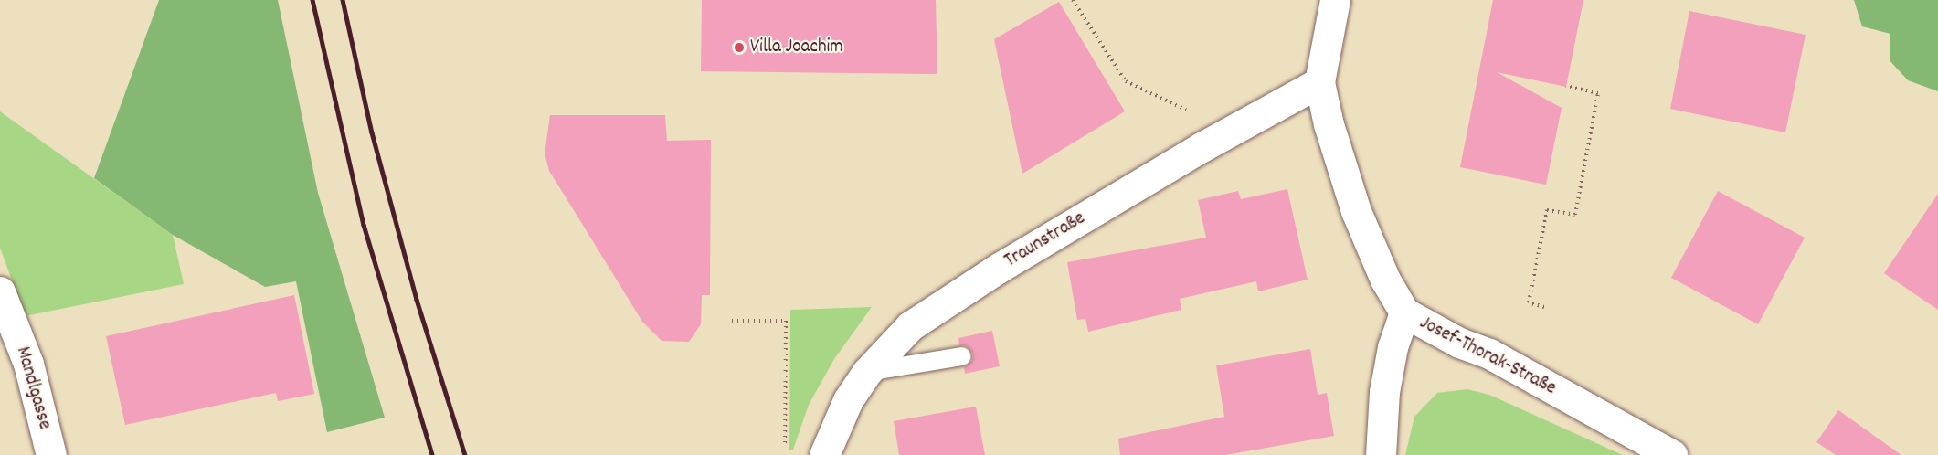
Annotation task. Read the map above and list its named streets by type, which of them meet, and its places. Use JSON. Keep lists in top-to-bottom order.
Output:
{
  "streets": {
    "street": ["Traunstraße", "Josef-Thorak-Straße", "Mandlgasse"]
  },
  "crossings": [
    ["Traunstraße", "Josef-Thorak-Straße"]
  ],
  "places": ["Villa Joachim"]
}
